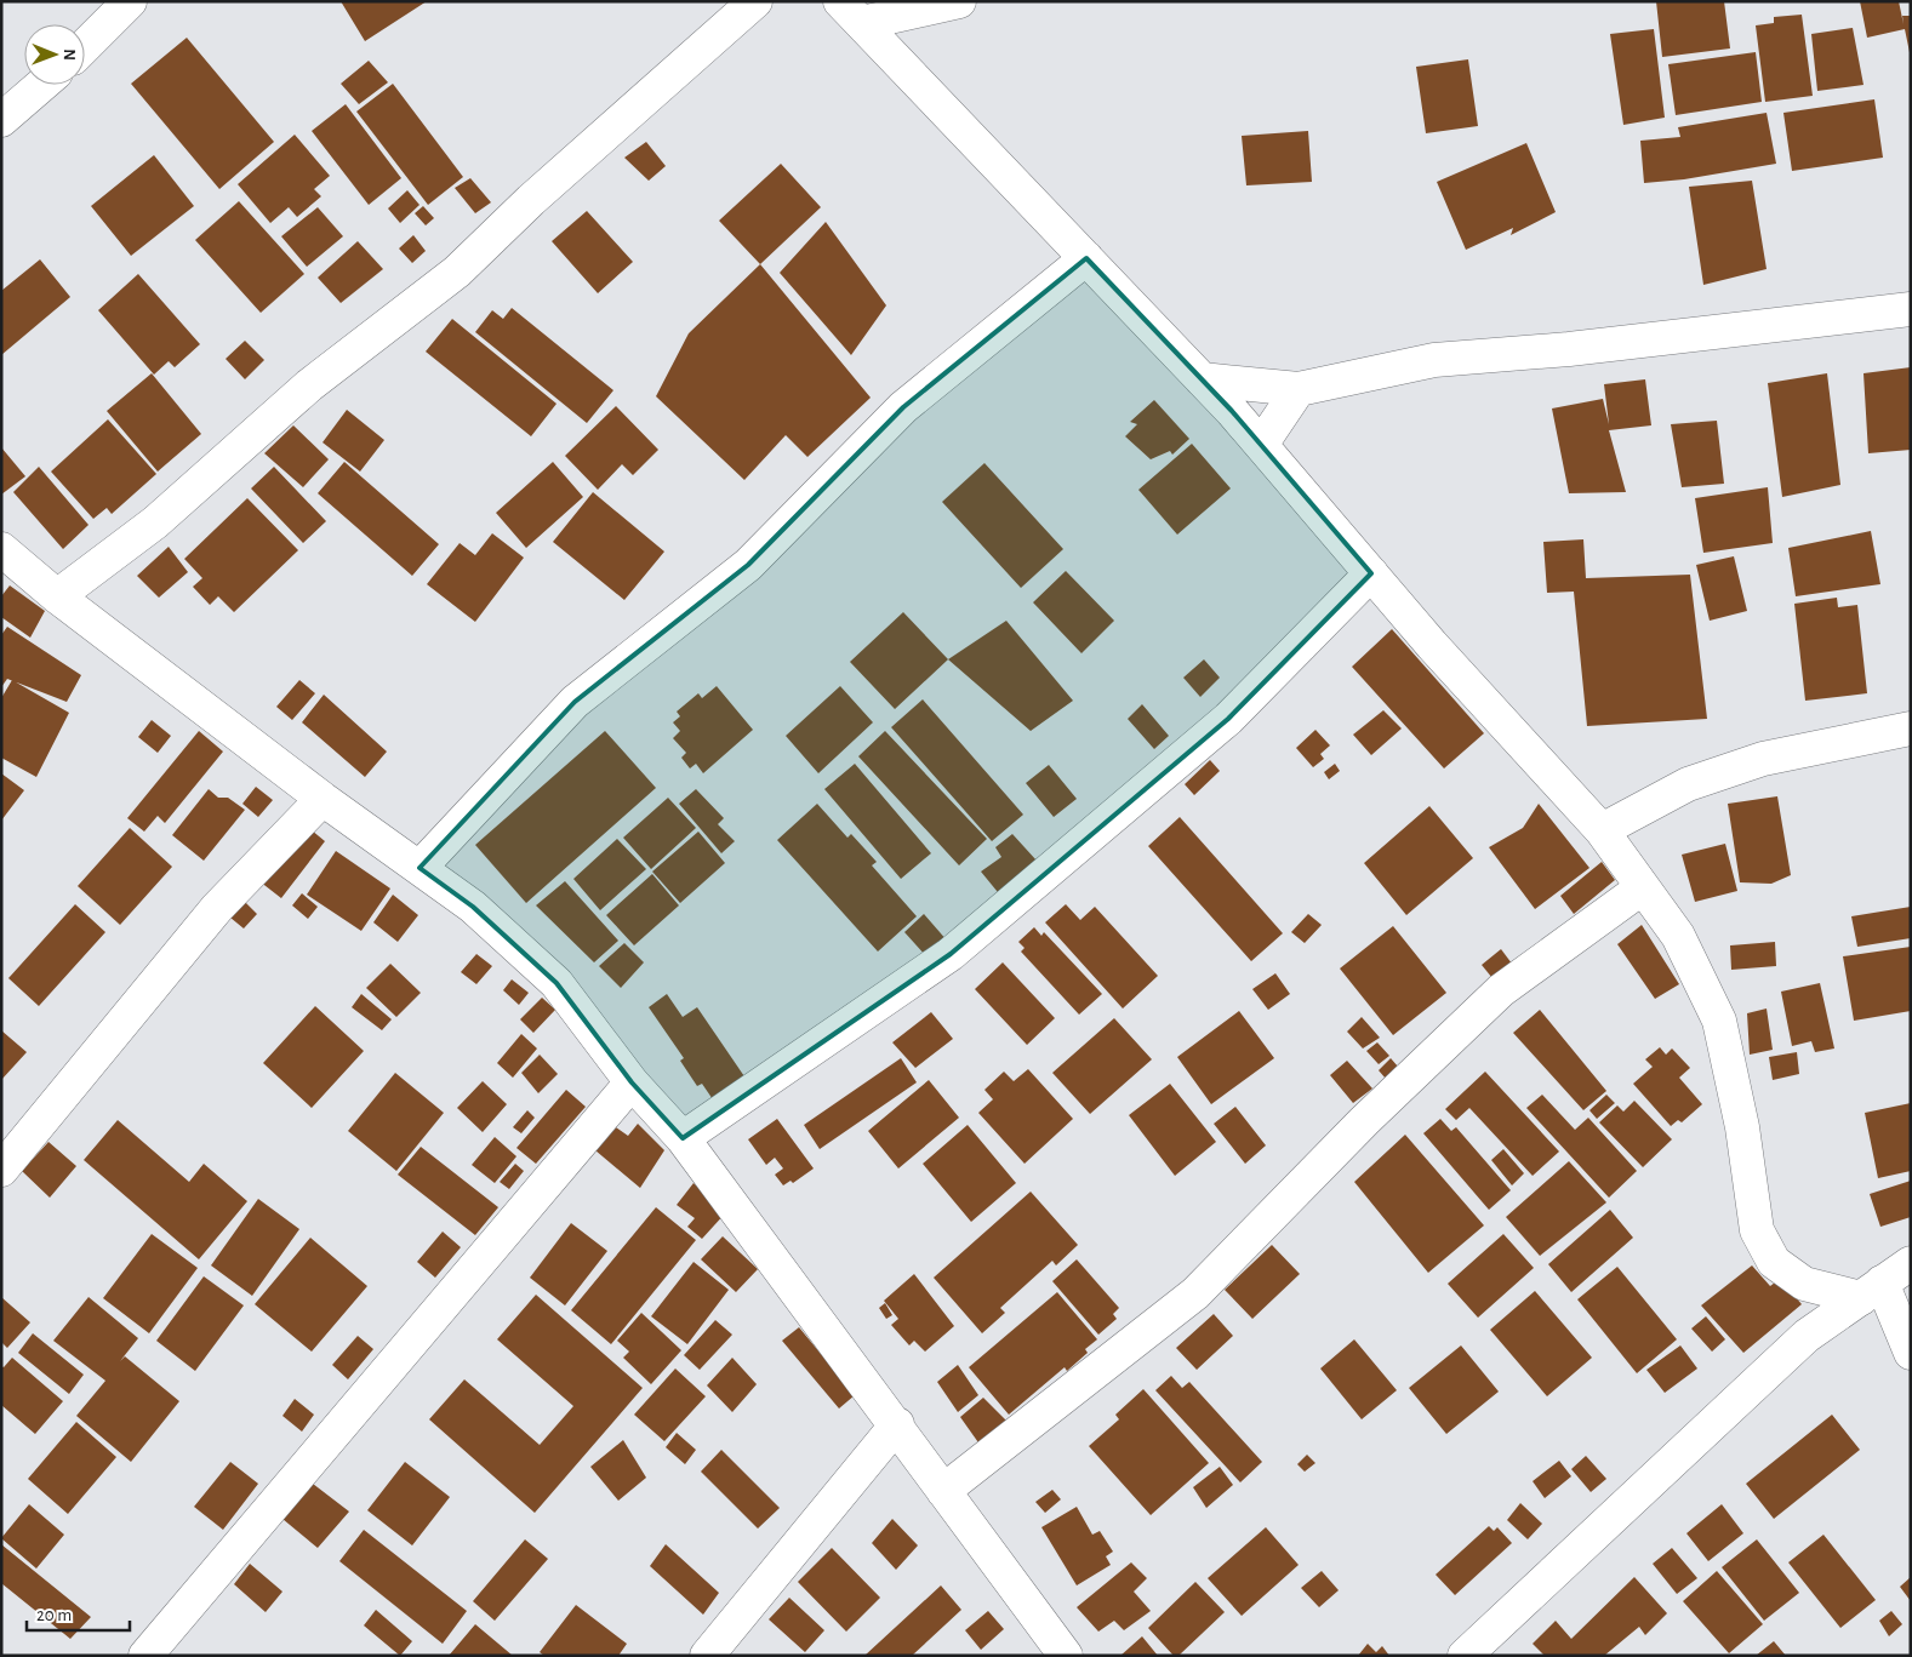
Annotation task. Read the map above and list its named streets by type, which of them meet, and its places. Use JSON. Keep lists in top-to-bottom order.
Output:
{
  "scale_bar": "20 m",
  "north": "right"
}
